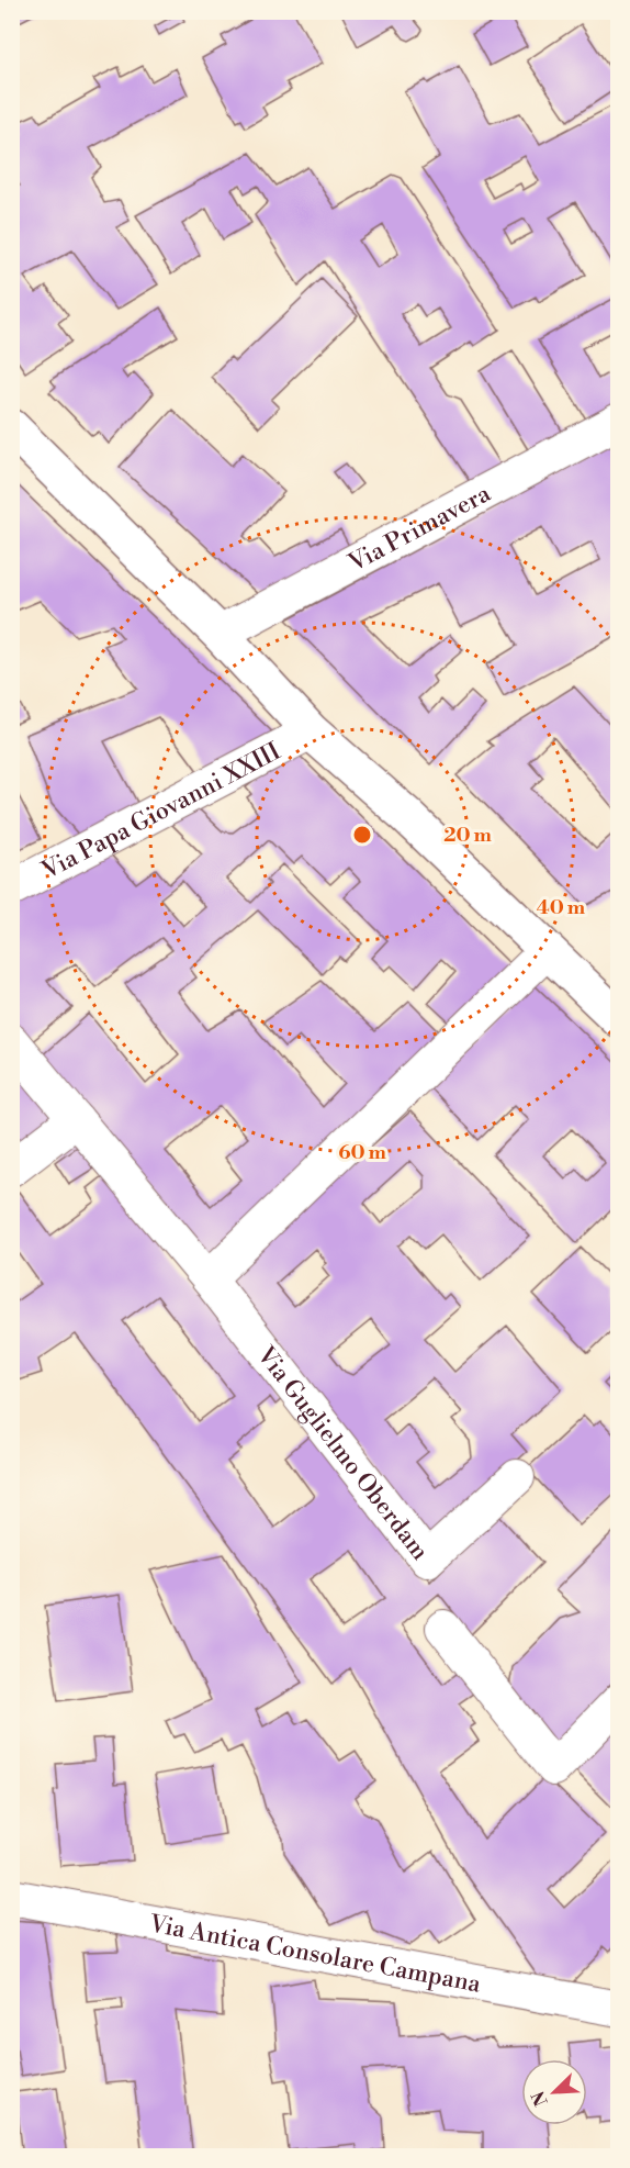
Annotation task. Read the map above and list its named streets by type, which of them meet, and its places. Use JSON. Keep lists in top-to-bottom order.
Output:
{
  "streets": {
    "street": [
      "Via Primavera",
      "Via Papa Giovanni XXIII",
      "Via Guglielmo Oberdam",
      "Via Antica Consolare Campana"
    ]
  },
  "north": "bottom left",
  "rings": ["20 m", "40 m", "60 m"]
}
